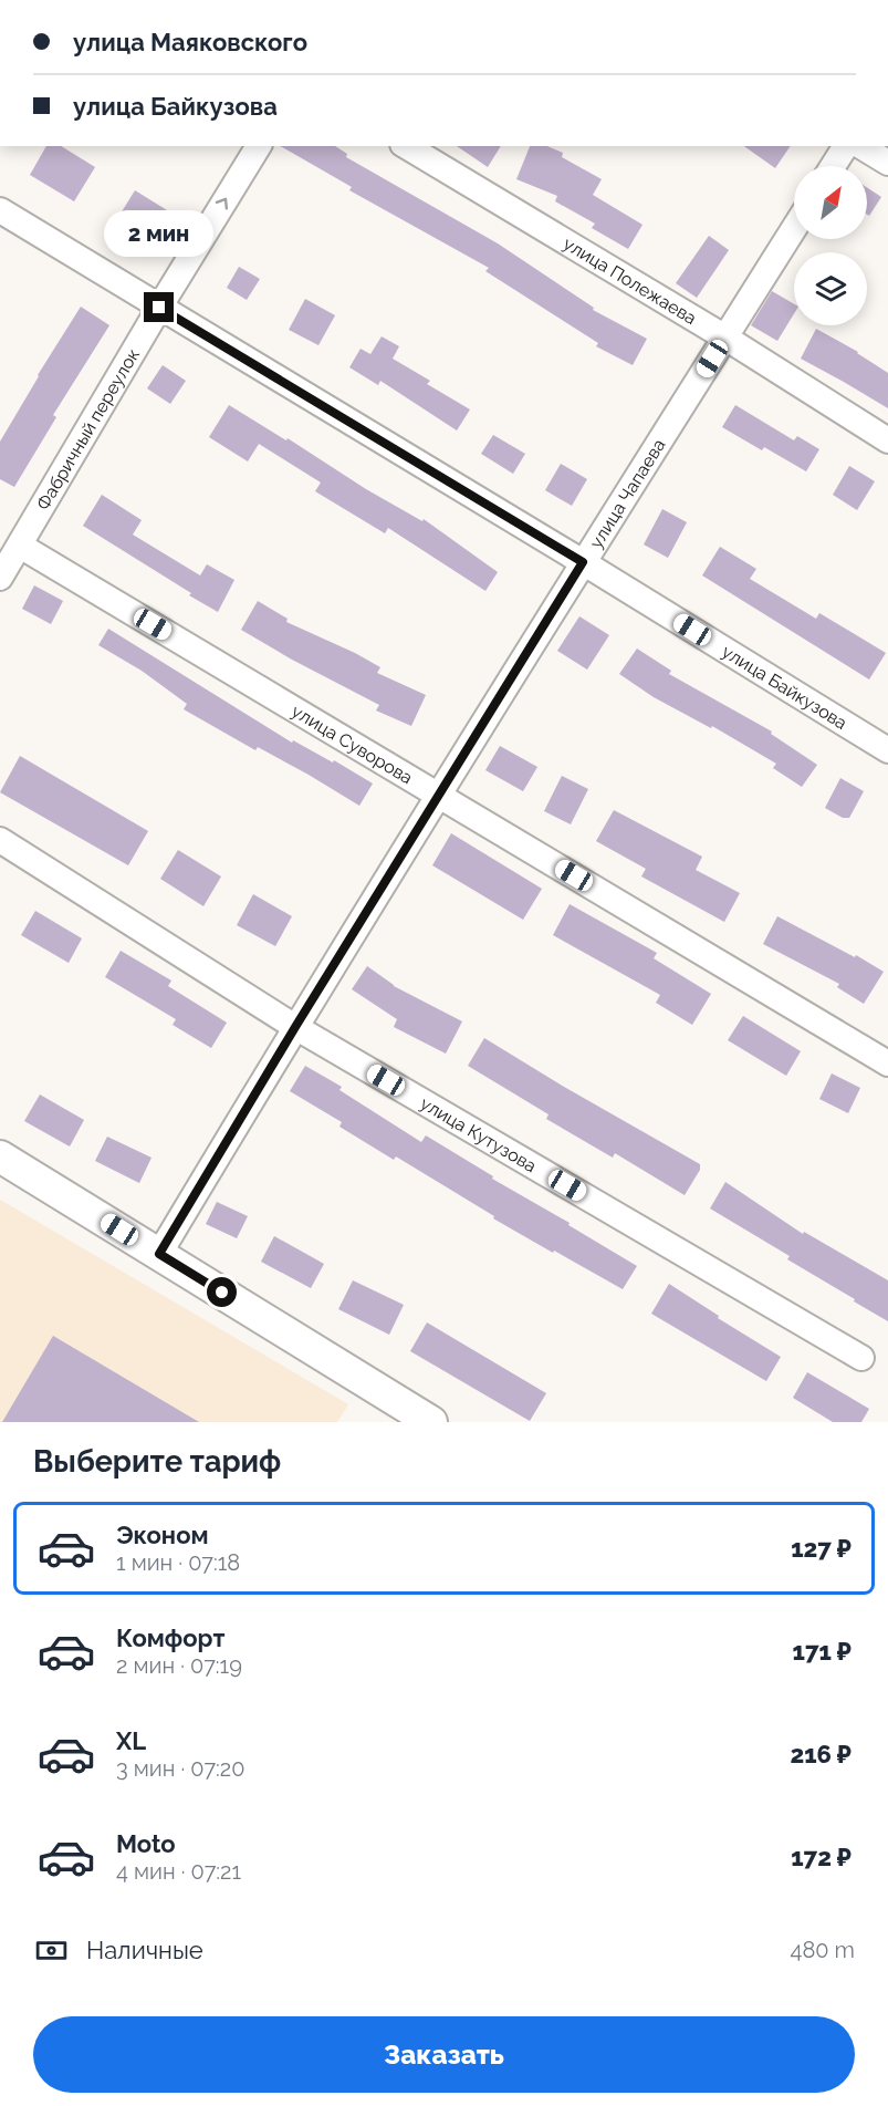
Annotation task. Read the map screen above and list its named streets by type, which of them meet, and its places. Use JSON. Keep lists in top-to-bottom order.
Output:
{
  "streets": {
    "street": [
      "улица Полежаева",
      "Фабричный переулок",
      "улица Чапаева",
      "улица Байкузова",
      "улица Суворова",
      "улица Кутузова"
    ]
  },
  "crossings": [
    ["улица Полежаева", "улица Чапаева"],
    ["Фабричный переулок", "улица Байкузова"],
    ["Фабричный переулок", "улица Суворова"],
    ["улица Чапаева", "улица Байкузова"],
    ["улица Чапаева", "улица Суворова"],
    ["улица Чапаева", "улица Кутузова"]
  ],
  "one_way": ["Фабричный переулок"],
  "north": "top right",
  "page": {
    "banner": ["улица Маяковского", "улица Байкузова"],
    "bubble": "2 мин",
    "heading": "Выберите тариф",
    "list": [
      {
        "name": "Эконом",
        "note": "1 мин · 07:18",
        "value": "127 ₽"
      },
      {
        "name": "Комфорт",
        "note": "2 мин · 07:19",
        "value": "171 ₽"
      },
      {
        "name": "XL",
        "note": "3 мин · 07:20",
        "value": "216 ₽"
      },
      {
        "name": "Moto",
        "note": "4 мин · 07:21",
        "value": "172 ₽"
      }
    ],
    "pay": ["Наличные", "480 m"],
    "buttons": "Заказать"
  }
}
